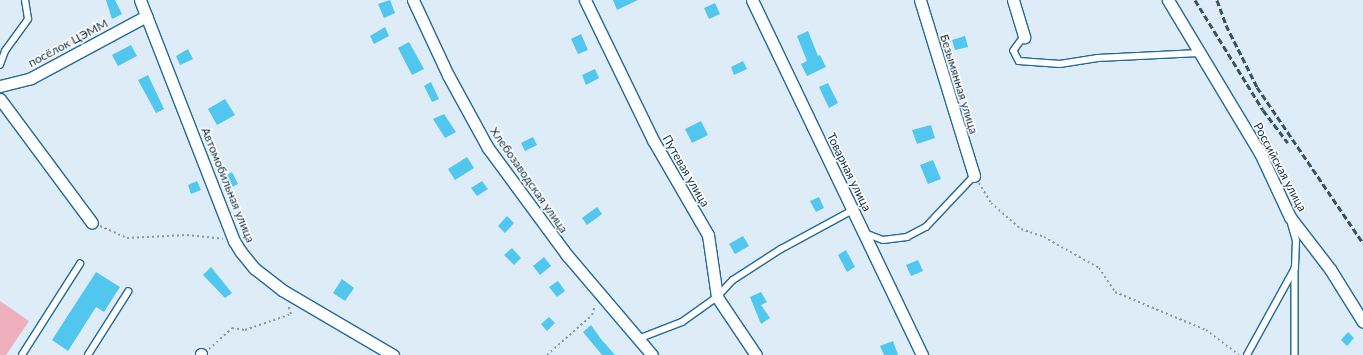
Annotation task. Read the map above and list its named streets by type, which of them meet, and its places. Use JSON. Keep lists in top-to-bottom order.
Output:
{
  "streets": {
    "street": [
      "посёлок ЦЭММ",
      "Безымянная улица",
      "Российская улица",
      "Путевая улица",
      "Товарная улица",
      "Хлебозаводская улица",
      "Автомобильная улица"
    ]
  },
  "crossings": [
    ["посёлок ЦЭММ", "Автомобильная улица"]
  ]
}
